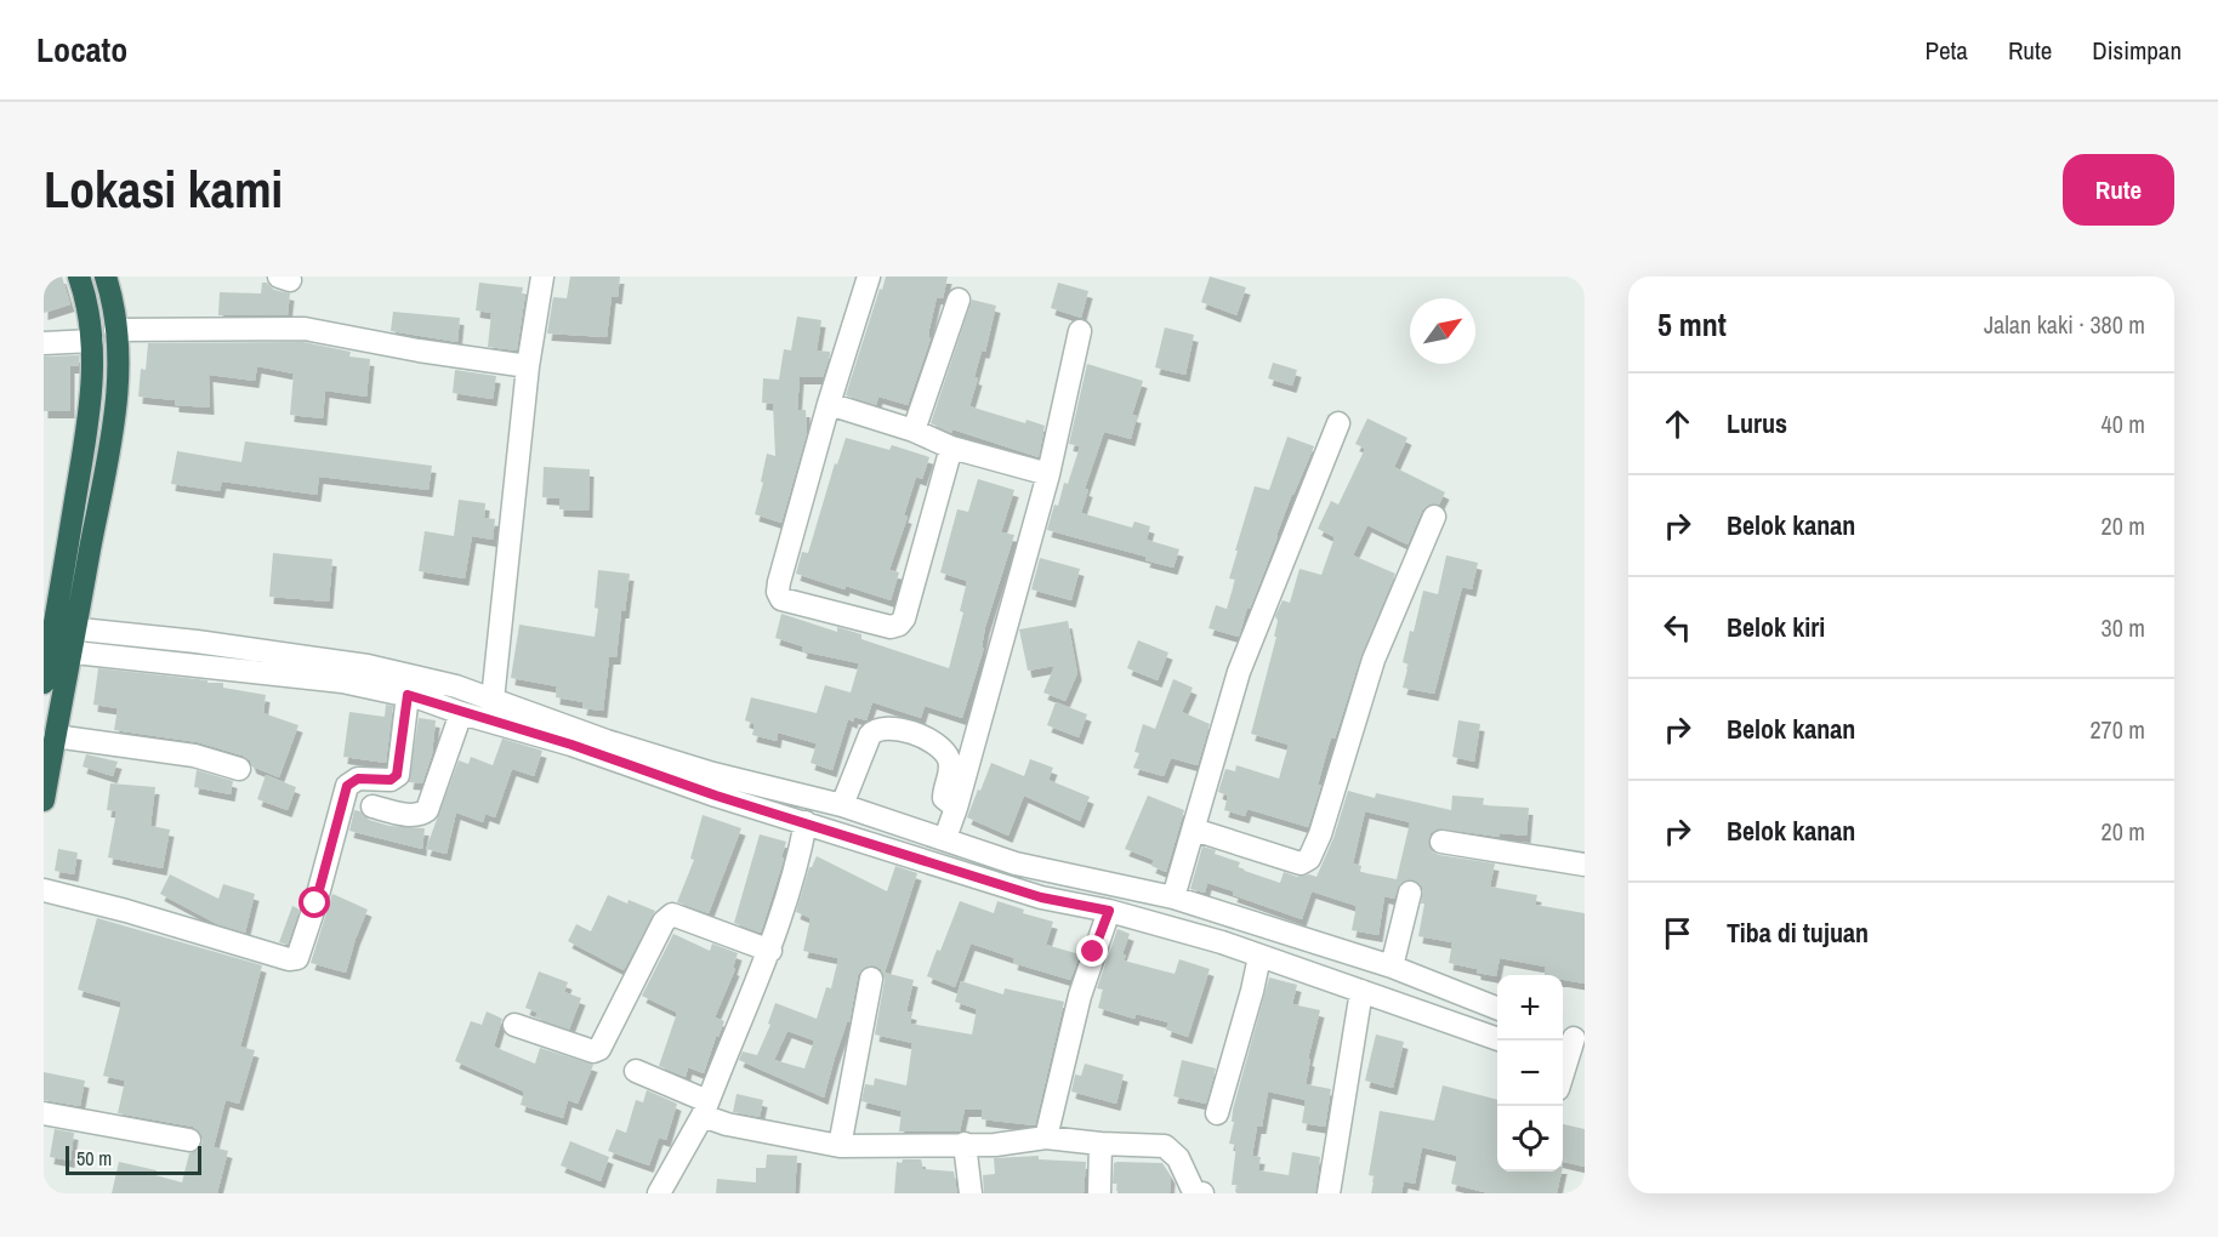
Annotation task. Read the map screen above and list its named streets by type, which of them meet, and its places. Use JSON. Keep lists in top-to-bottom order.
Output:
{
  "scale_bar": "50 m",
  "north": "top right",
  "page": {
    "header": "Locato",
    "nav": ["Peta", "Rute", "Disimpan"],
    "buttons": "Rute",
    "title": "Lokasi kami",
    "heading": ["5 mnt", "Jalan kaki · 380 m"],
    "list": [
      ["Lurus", "40 m"],
      ["Belok kanan", "20 m"],
      ["Belok kiri", "30 m"],
      ["Belok kanan", "270 m"],
      ["Belok kanan", "20 m"],
      "Tiba di tujuan"
    ],
    "map_buttons": ["+", "−"],
    "scale": "50 m"
  }
}
